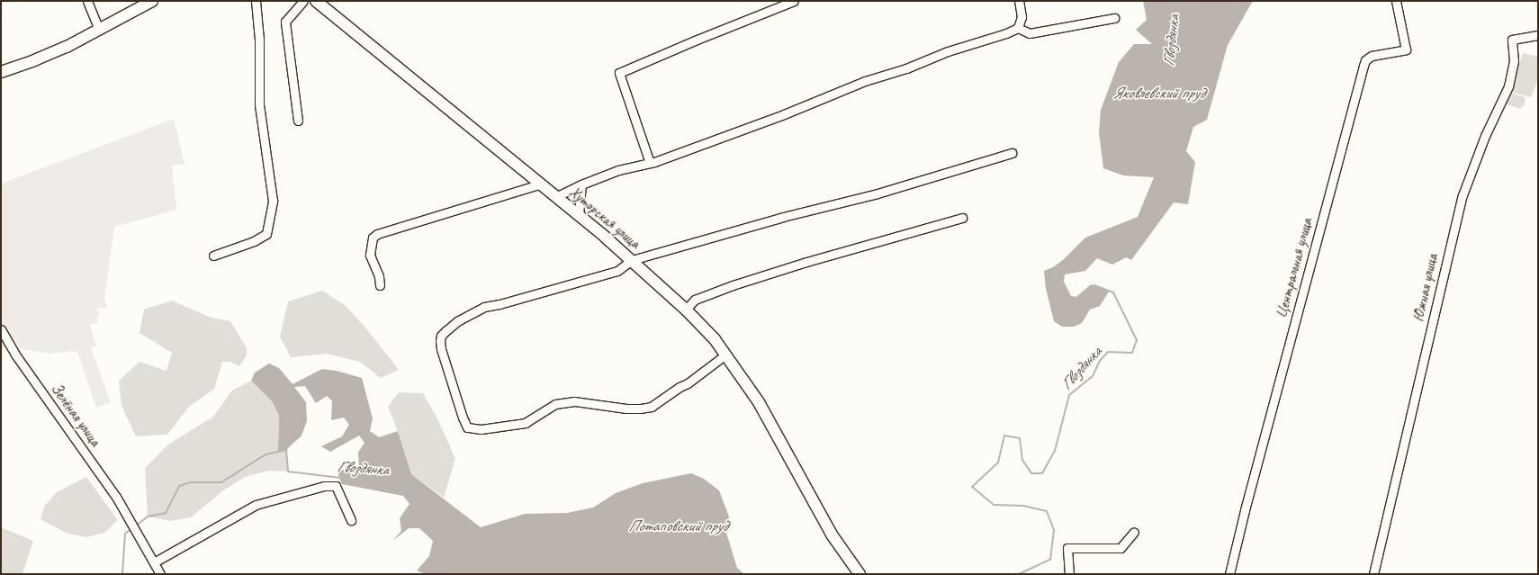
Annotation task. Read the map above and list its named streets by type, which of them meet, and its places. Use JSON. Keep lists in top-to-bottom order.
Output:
{
  "streets": {
    "main road": ["Хуторская улица"],
    "street": ["Центральная улица", "Южная улица", "Зелёная улица"]
  },
  "water": ["Гвоздянка", "Яковлевский пруд", "Потаповский пруд"]
}
